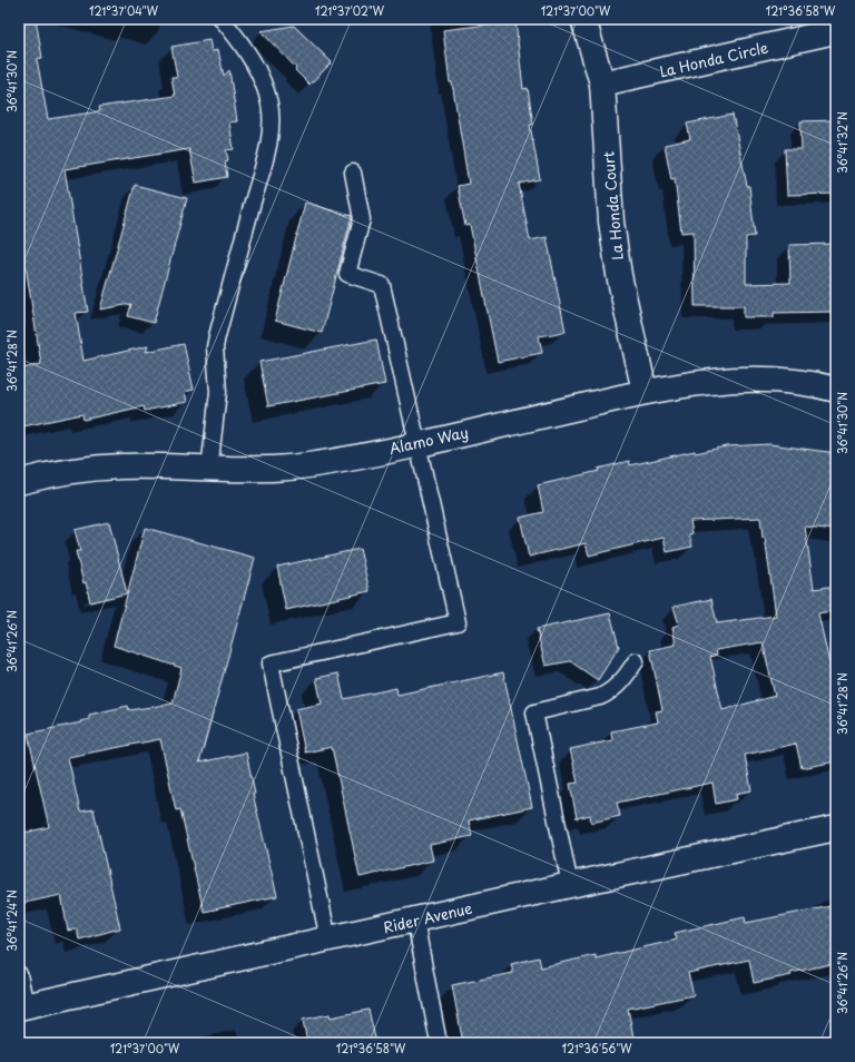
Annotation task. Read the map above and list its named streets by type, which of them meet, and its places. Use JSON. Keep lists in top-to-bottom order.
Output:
{
  "streets": {
    "street": [
      "La Honda Circle",
      "La Honda Court",
      "Alamo Way",
      "Rider Avenue"
    ]
  },
  "crossings": [
    ["La Honda Circle", "La Honda Court"],
    ["La Honda Court", "Alamo Way"]
  ],
  "coordinates": [
    "121°37'04\"W",
    "121°37'02\"W",
    "121°37'00\"W",
    "121°36'58\"W",
    "36°41'30\"N",
    "36°41'32\"N",
    "36°41'28\"N",
    "36°41'26\"N",
    "36°41'24\"N",
    "121°36'56\"W"
  ]
}
